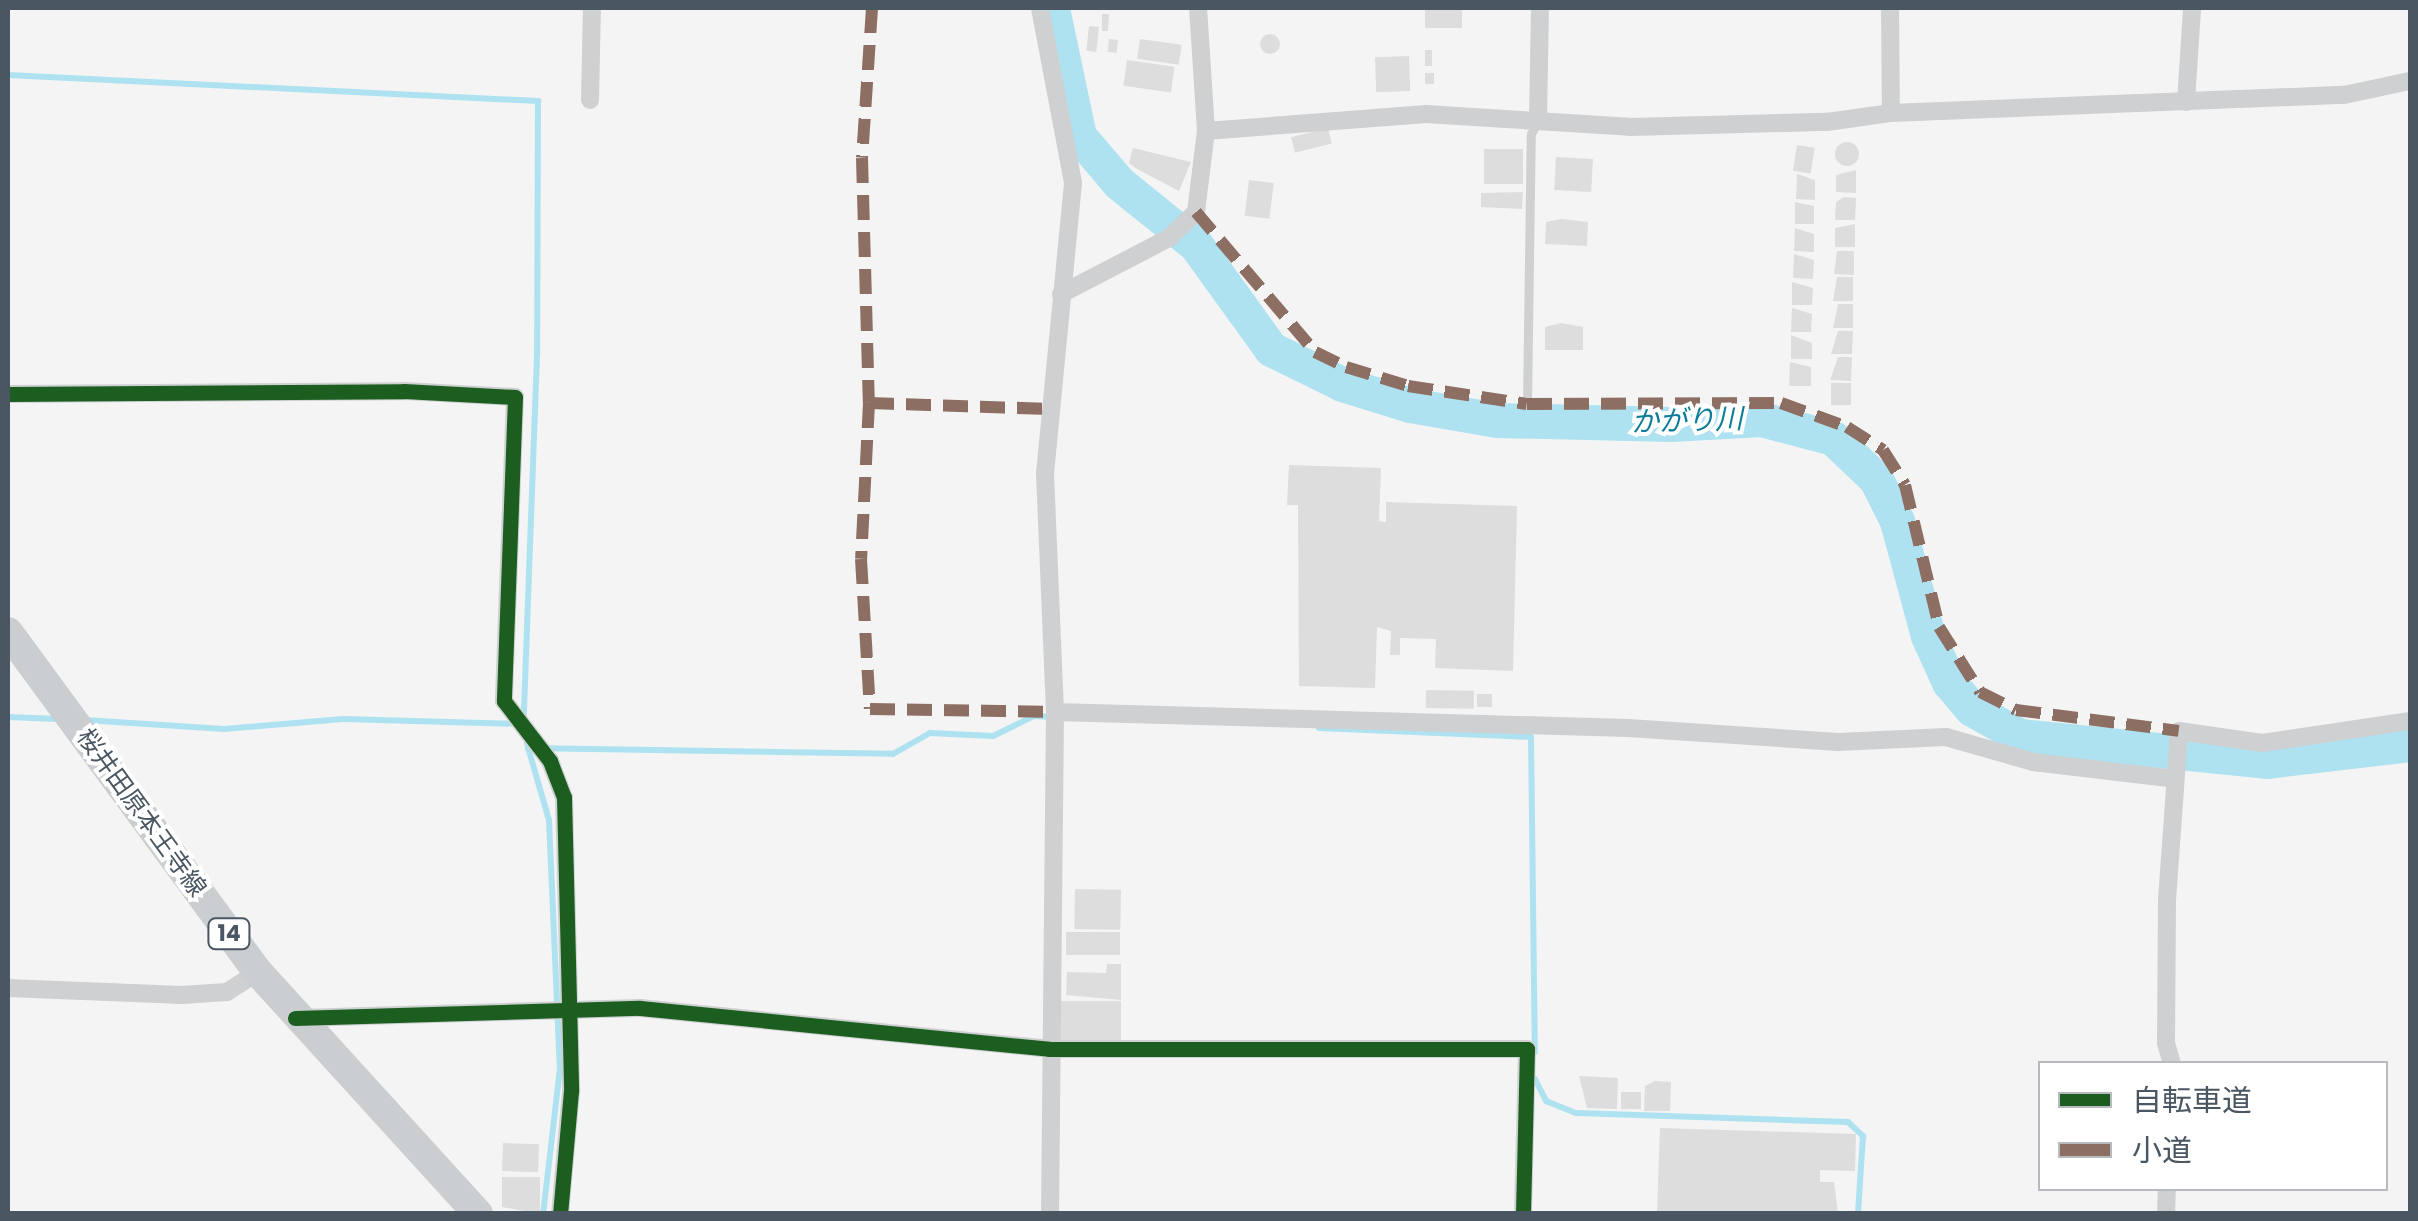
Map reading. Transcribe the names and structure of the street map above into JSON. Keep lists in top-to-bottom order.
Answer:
{
  "streets": {
    "main road": ["桜井田原本王寺線", "14"]
  },
  "water": ["かがり川"],
  "legend": ["自転車道", "小道"]
}
